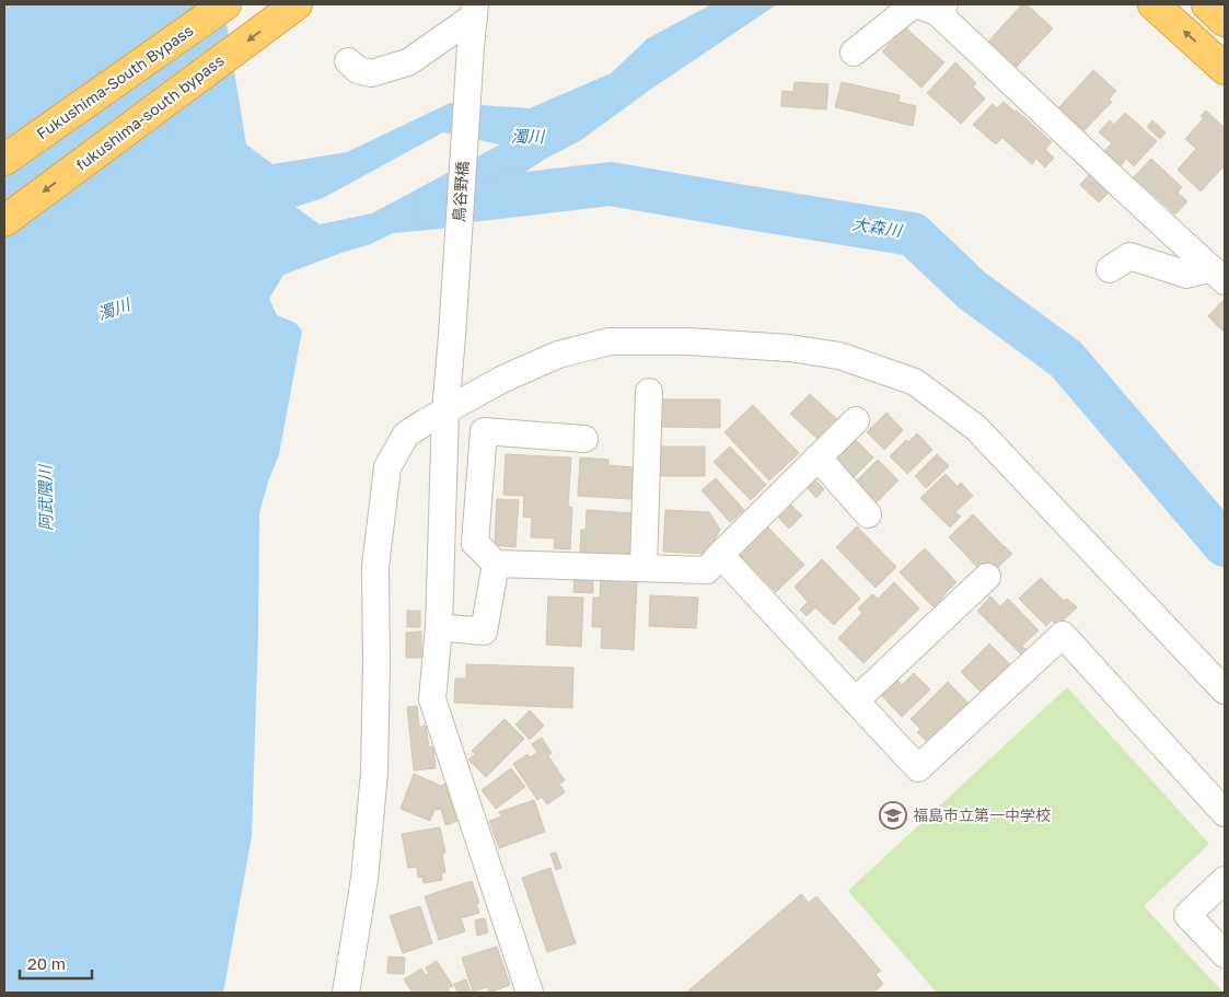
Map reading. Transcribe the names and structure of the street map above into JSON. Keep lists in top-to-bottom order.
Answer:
{
  "streets": {
    "highway": ["Fukushima-South Bypass", "fukushima-south bypass"],
    "street": ["鳥谷野橋"]
  },
  "one_way": ["fukushima-south bypass"],
  "water": ["濁川", "大森川", "阿武隈川"],
  "places": {
    "school or university": ["福島市立第一中学校"]
  },
  "scale_bar": "20 m"
}
